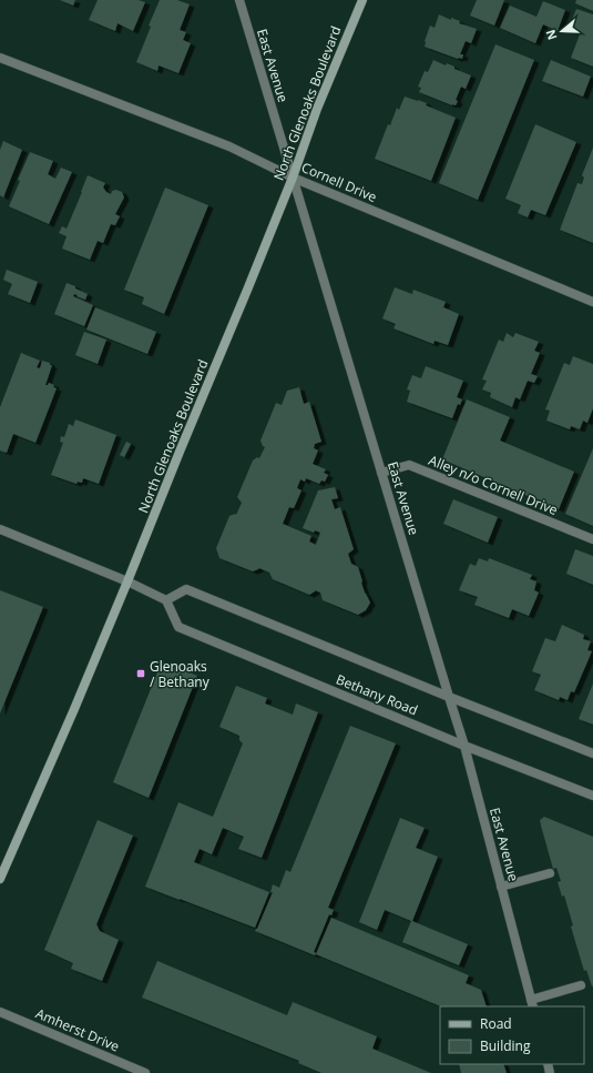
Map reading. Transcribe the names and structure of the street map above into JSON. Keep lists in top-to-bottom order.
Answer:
{
  "streets": {
    "main road": ["North Glenoaks Boulevard"],
    "street": [
      "East Avenue",
      "Cornell Drive",
      "Alley n/o Cornell Drive",
      "Bethany Road",
      "Amherst Drive"
    ]
  },
  "crossings": [
    ["East Avenue", "North Glenoaks Boulevard"],
    ["East Avenue", "Cornell Drive"],
    ["East Avenue", "Alley n/o Cornell Drive"],
    ["East Avenue", "Bethany Road"],
    ["North Glenoaks Boulevard", "Cornell Drive"]
  ],
  "places": {
    "transit": ["Glenoaks / Bethany"]
  },
  "legend": ["Road", "Building"],
  "north": "left"
}
